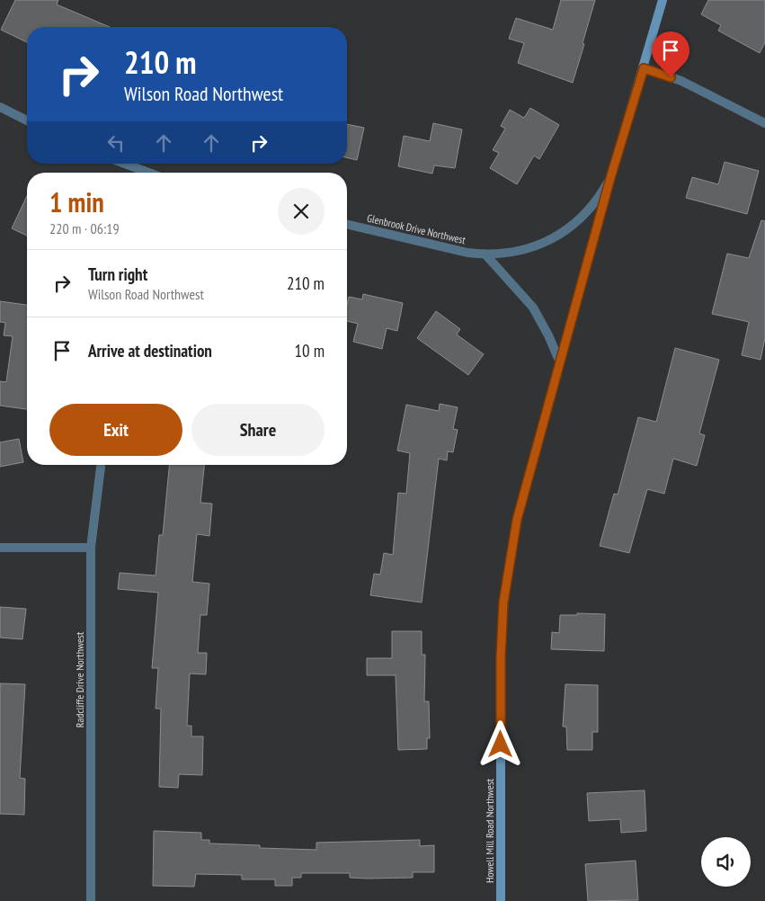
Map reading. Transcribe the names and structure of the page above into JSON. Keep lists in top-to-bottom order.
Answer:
{
  "streets": {
    "main road": ["Howell Mill Road Northwest"],
    "street": ["Glenbrook Drive Northwest", "Radcliffe Drive Northwest"]
  },
  "crossings": [
    ["Glenbrook Drive Northwest", "Howell Mill Road Northwest"]
  ],
  "page": {
    "turn": ["210 m", "Wilson Road Northwest"],
    "heading": ["1 min", "220 m · 06:19"],
    "list": [
      {
        "name": "Turn right",
        "note": "Wilson Road Northwest",
        "value": "210 m"
      },
      {
        "name": "Arrive at destination",
        "value": "10 m"
      }
    ],
    "buttons": ["Exit", "Share"]
  }
}
